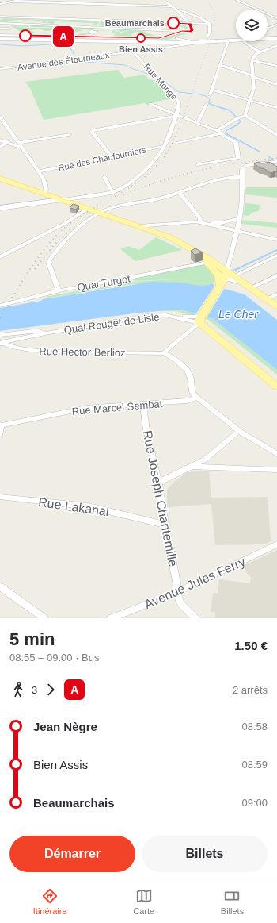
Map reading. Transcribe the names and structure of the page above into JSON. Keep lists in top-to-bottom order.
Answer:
{
  "streets": {
    "main road": ["Quai Rouget de Lisle"],
    "street": [
      "Avenue des Étourneaux",
      "Rue Monge",
      "Rue des Chaufourniers",
      "Quai Turgot",
      "Rue Hector Berlioz",
      "Rue Marcel Sembat",
      "Rue Joseph Chantemille",
      "Rue Lakanal",
      "Avenue Jules Ferry"
    ]
  },
  "crossings": [
    ["Avenue des Étourneaux", "Rue Monge"],
    ["Rue Monge", "Rue des Chaufourniers"],
    ["Quai Rouget de Lisle", "Rue Hector Berlioz"],
    ["Rue Marcel Sembat", "Rue Joseph Chantemille"],
    ["Rue Joseph Chantemille", "Rue Lakanal"],
    ["Rue Joseph Chantemille", "Avenue Jules Ferry"]
  ],
  "water": ["Le Cher"],
  "places": ["Beaumarchais", "Bien Assis"],
  "lines": ["bus line A"],
  "page": {
    "on_map": "A",
    "heading": ["5 min", "08:55 – 09:00 · Bus", "1.50 €"],
    "legs": ["3", "A", "2 arrêts"],
    "list": [
      {
        "name": "Jean Nègre",
        "value": "08:58"
      },
      {
        "name": "Bien Assis",
        "value": "08:59"
      },
      {
        "name": "Beaumarchais",
        "value": "09:00"
      }
    ],
    "buttons": ["Démarrer", "Billets"],
    "tabs": ["Itinéraire", "Carte", "Billets"]
  }
}
